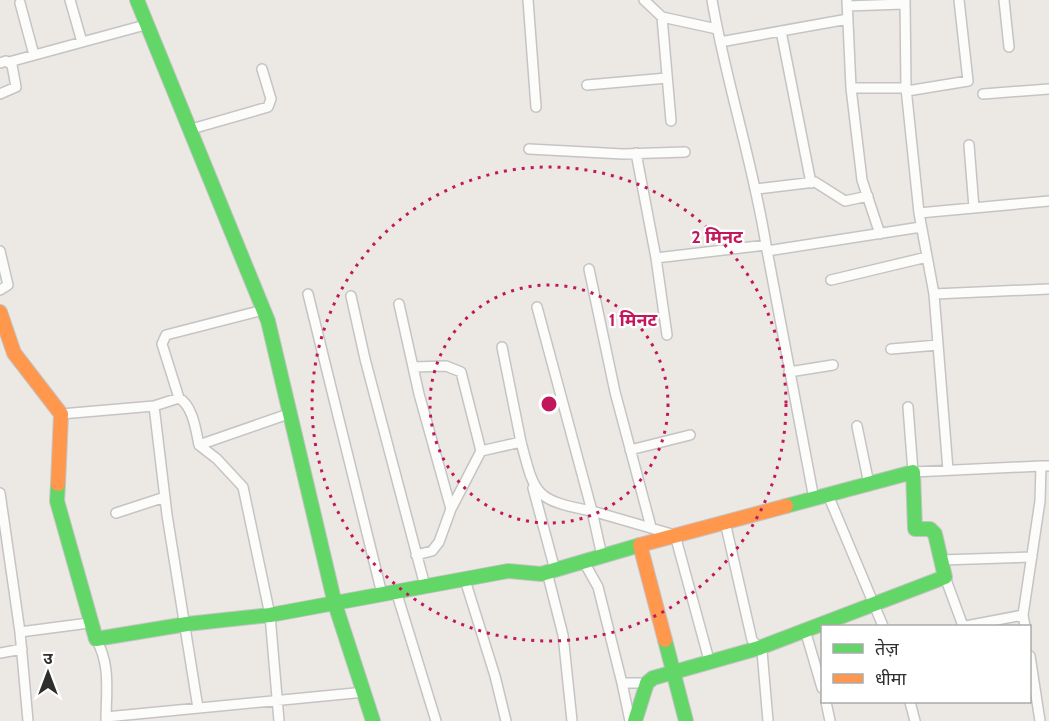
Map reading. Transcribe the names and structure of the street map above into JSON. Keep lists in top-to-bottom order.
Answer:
{
  "legend": ["तेज़", "धीमा"],
  "north": "top",
  "rings": ["2 मिनट", "1 मिनट"]
}
